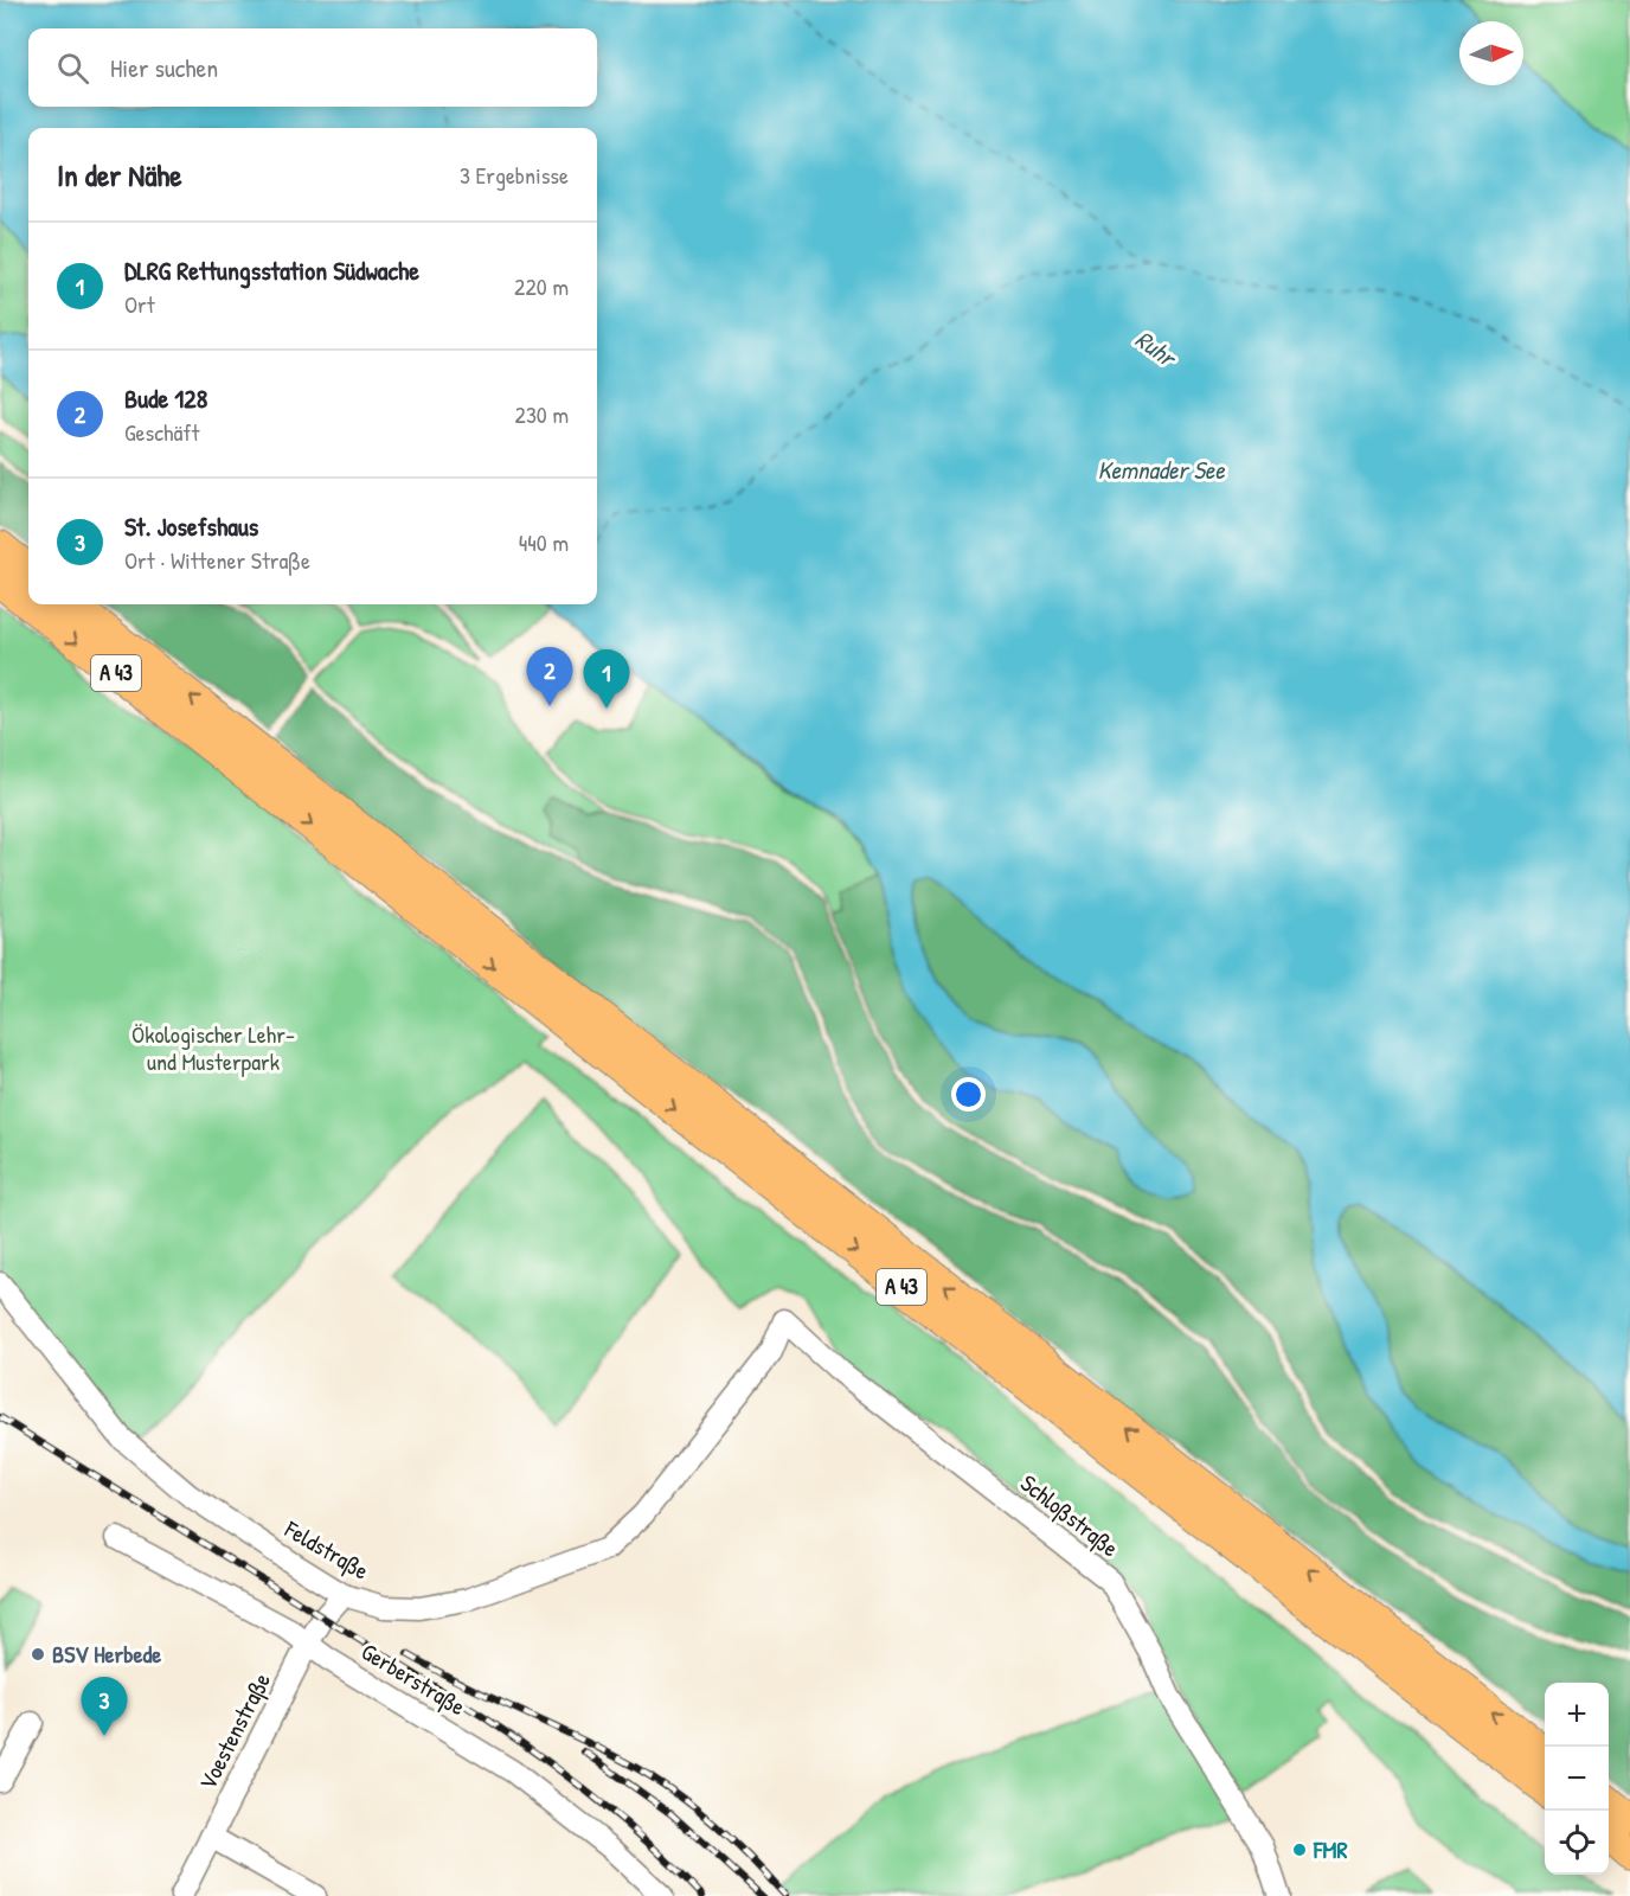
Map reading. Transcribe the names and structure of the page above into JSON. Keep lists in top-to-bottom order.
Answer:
{
  "streets": {
    "highway": ["A 43"],
    "street": [
      "Schloßstraße",
      "Feldstraße",
      "Gerberstraße",
      "Voestenstraße"
    ]
  },
  "crossings": [
    ["Schloßstraße", "Feldstraße"],
    ["Feldstraße", "Voestenstraße"],
    ["Gerberstraße", "Voestenstraße"]
  ],
  "water": ["Ruhr", "Kemnader See"],
  "parks": ["Ökologischer Lehr- und Musterpark"],
  "places": ["BSV Herbede", "FMR"],
  "north": "right",
  "page": {
    "search": "Hier suchen",
    "heading": ["In der Nähe", "3 Ergebnisse"],
    "list": [
      {
        "mark": "1",
        "name": "DLRG Rettungsstation Südwache",
        "note": "Ort",
        "value": "220 m"
      },
      {
        "mark": "2",
        "name": "Bude 128",
        "note": "Geschäft",
        "value": "230 m"
      },
      {
        "mark": "3",
        "name": "St. Josefshaus",
        "note": "Ort · Wittener Straße",
        "value": "440 m"
      }
    ],
    "pins": ["2", "1", "3"],
    "map_buttons": ["+", "−"]
  }
}
